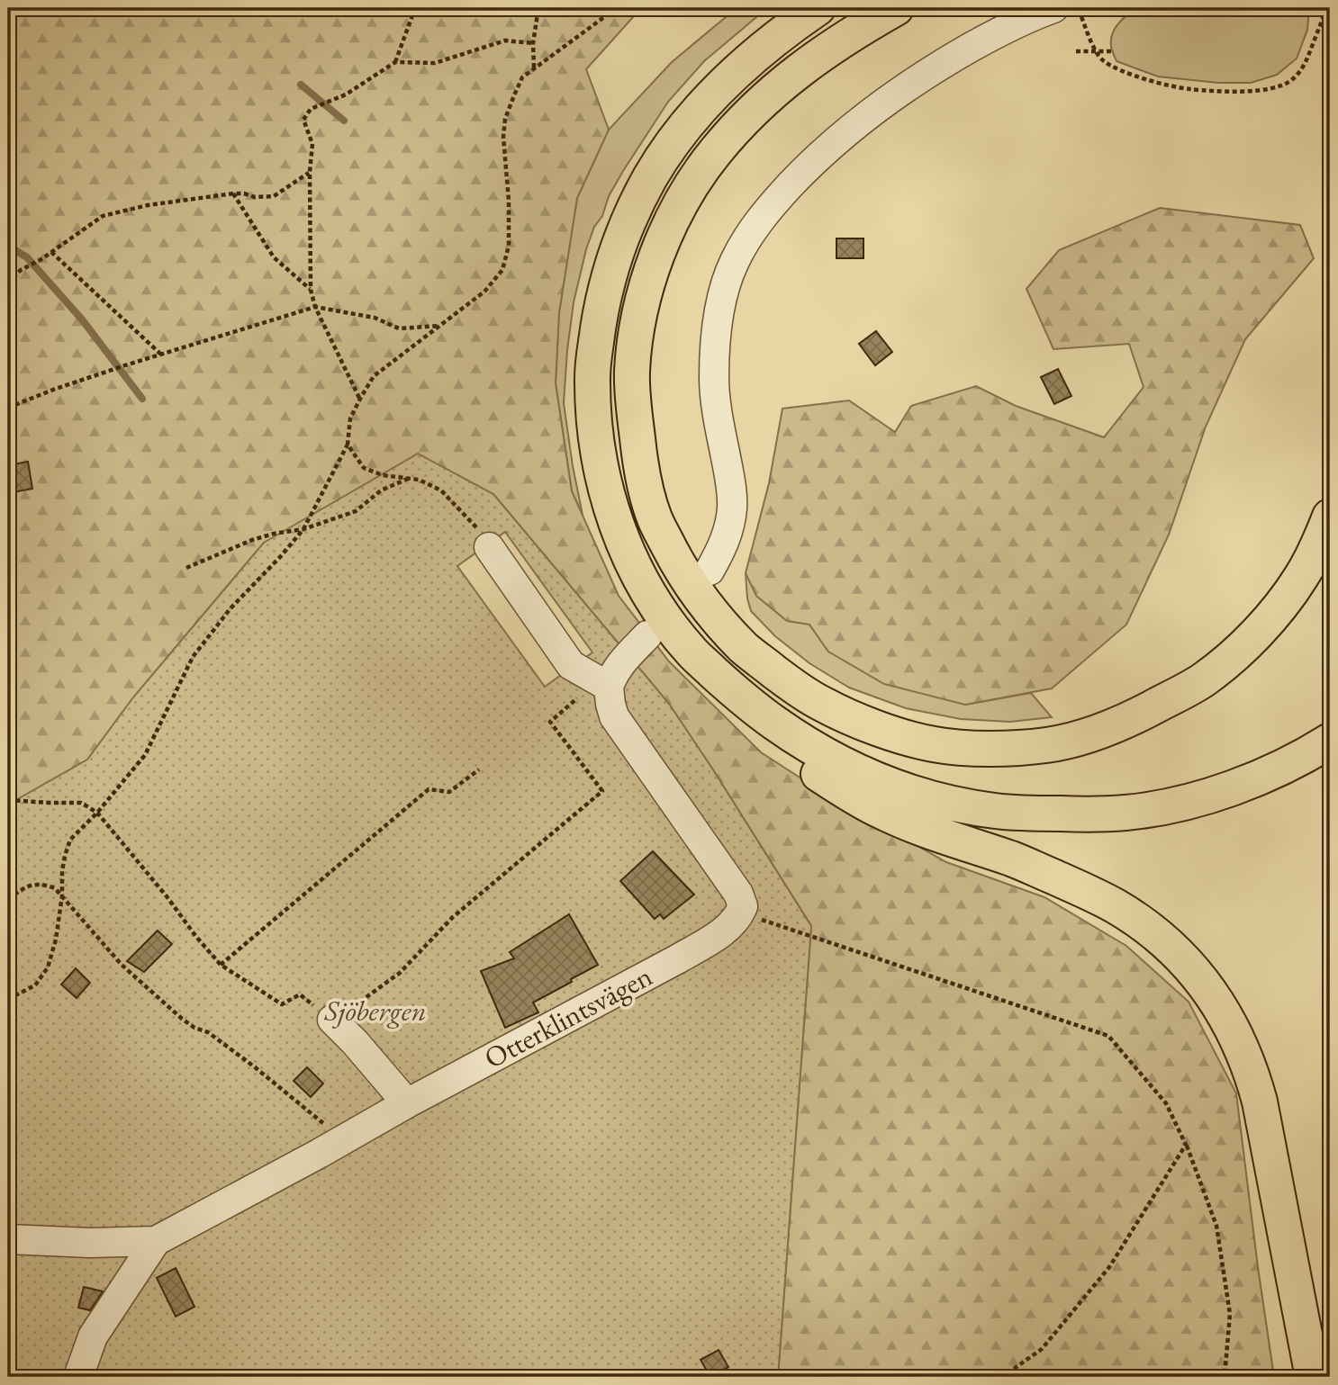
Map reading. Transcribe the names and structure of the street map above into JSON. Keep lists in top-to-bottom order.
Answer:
{
  "streets": {
    "street": ["Otterklintsvägen"]
  },
  "parks": ["Sjöbergen"]
}
